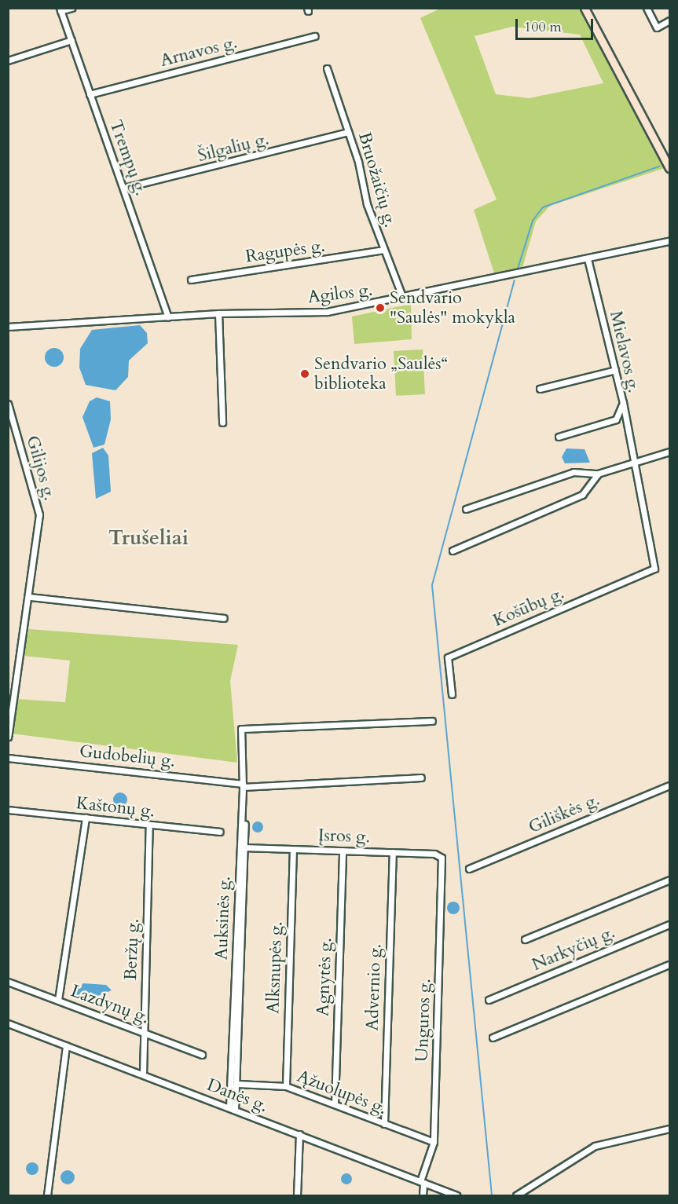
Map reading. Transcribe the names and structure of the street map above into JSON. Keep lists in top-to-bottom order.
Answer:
{
  "streets": {
    "street": [
      "Arnavos g.",
      "Šilgalių g.",
      "Trempų g.",
      "Bruožaičių g.",
      "Ragupės g.",
      "Agilos g.",
      "Mielavos g.",
      "Gilijos g.",
      "Košūbų g.",
      "Gudobelių g.",
      "Kaštonų g.",
      "Giliškės g.",
      "Įsros g.",
      "Auksinės g.",
      "Narkyčių g.",
      "Beržų g.",
      "Alksnupės g.",
      "Agnytės g.",
      "Advernio g.",
      "Lazdynų g.",
      "Unguros g.",
      "Ąžuolupės g.",
      "Danės g."
    ]
  },
  "crossings": [
    ["Arnavos g.", "Trempų g."],
    ["Šilgalių g.", "Trempų g."],
    ["Šilgalių g.", "Bruožaičių g."],
    ["Trempų g.", "Agilos g."],
    ["Bruožaičių g.", "Ragupės g."],
    ["Bruožaičių g.", "Agilos g."],
    ["Agilos g.", "Mielavos g."],
    ["Gudobelių g.", "Auksinės g."],
    ["Kaštonų g.", "Beržų g."],
    ["Įsros g.", "Alksnupės g."],
    ["Įsros g.", "Agnytės g."],
    ["Įsros g.", "Advernio g."],
    ["Įsros g.", "Unguros g."],
    ["Auksinės g.", "Danės g."],
    ["Beržų g.", "Lazdynų g."],
    ["Beržų g.", "Danės g."],
    ["Alksnupės g.", "Ąžuolupės g."],
    ["Agnytės g.", "Ąžuolupės g."],
    ["Advernio g.", "Ąžuolupės g."],
    ["Unguros g.", "Ąžuolupės g."],
    ["Unguros g.", "Danės g."]
  ],
  "districts": ["Trušeliai"],
  "places": ["Sendvario \"Saulės\" mokykla", "Sendvario „Saulės“ biblioteka"],
  "scale_bar": "100 m"
}
